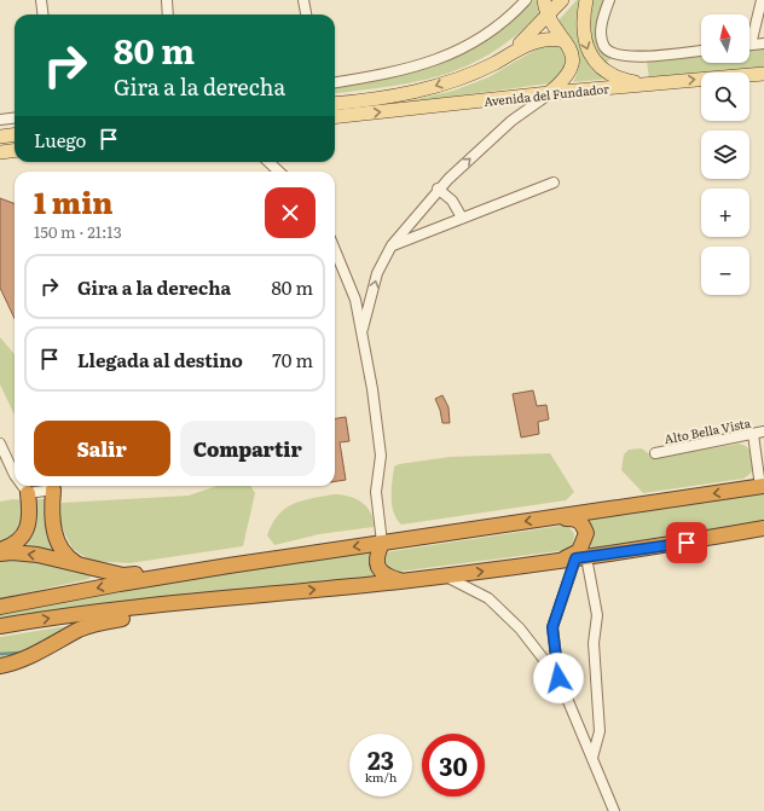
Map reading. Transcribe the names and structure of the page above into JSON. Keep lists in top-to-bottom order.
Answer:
{
  "streets": {
    "main road": ["Avenida del Fundador"],
    "street": ["Alto Bella Vista"]
  },
  "north": "top",
  "page": {
    "map_buttons": ["+", "−"],
    "turn": ["80 m", "Gira a la derecha"],
    "then": "Luego",
    "heading": ["1 min", "150 m · 21:13"],
    "list": [
      {
        "name": "Gira a la derecha",
        "value": "80 m"
      },
      {
        "name": "Llegada al destino",
        "value": "70 m"
      }
    ],
    "buttons": ["Salir", "Compartir"],
    "speed": "23 km/h",
    "limit": "30"
  }
}
